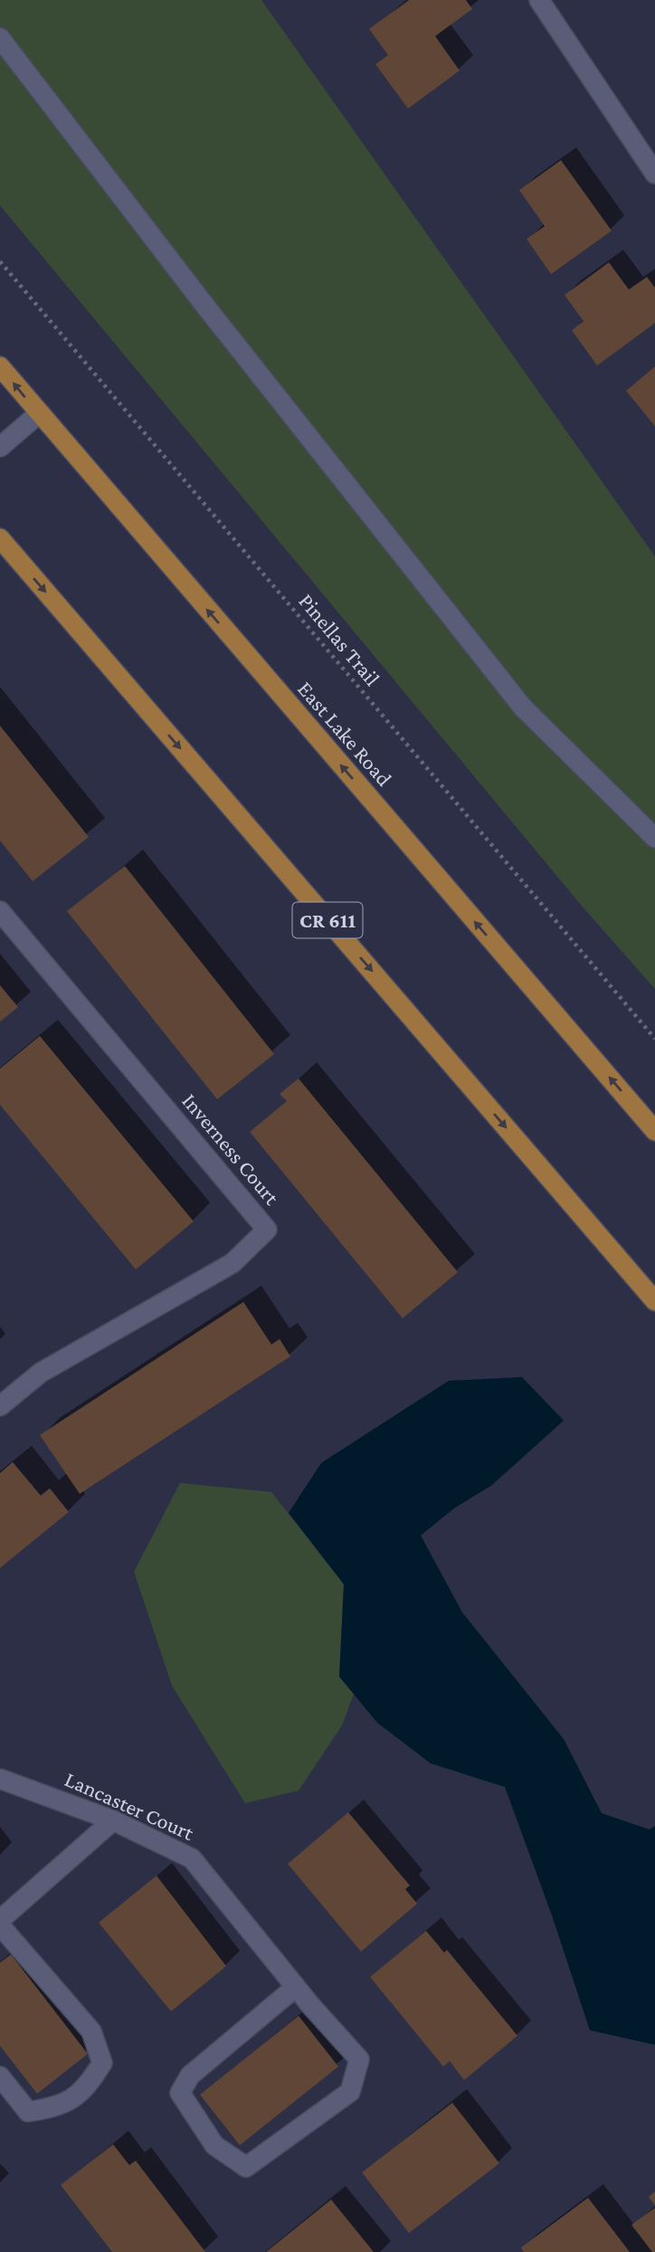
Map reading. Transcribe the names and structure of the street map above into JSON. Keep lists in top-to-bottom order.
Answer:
{
  "streets": {
    "main road": ["East Lake Road", "CR 611"],
    "street": ["Inverness Court", "Lancaster Court"],
    "path": ["Pinellas Trail"]
  }
}
